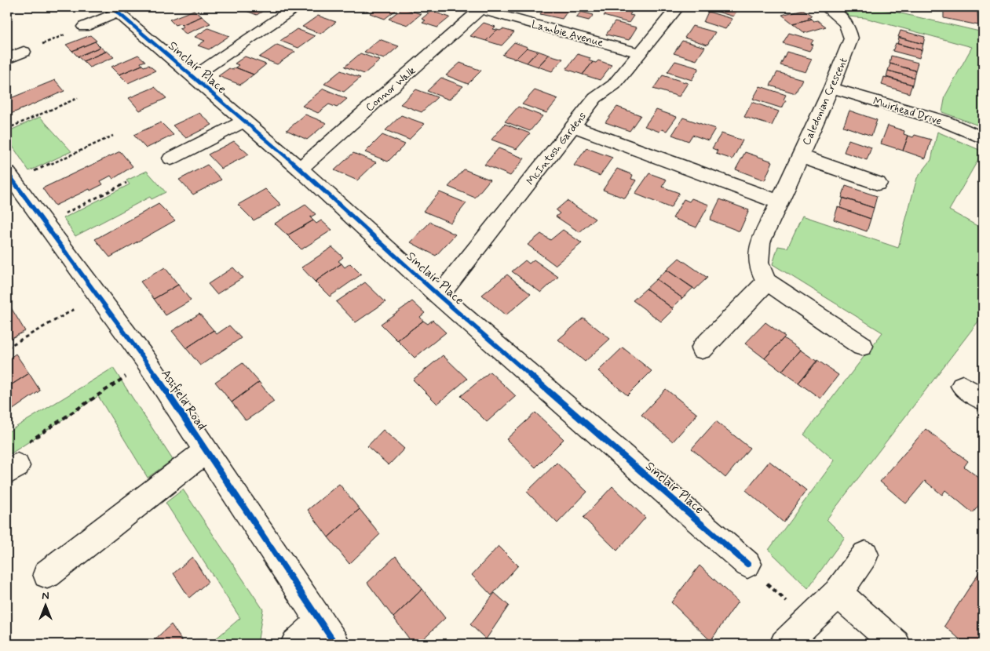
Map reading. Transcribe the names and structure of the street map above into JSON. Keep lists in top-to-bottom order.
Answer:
{
  "streets": {
    "street": [
      "Lambie Avenue",
      "Sinclair Place",
      "Connor Walk",
      "Caledonian Crescent",
      "Muirhead Drive",
      "McIntosh Gardens",
      "Ashfield Road"
    ]
  },
  "crossings": [
    ["Lambie Avenue", "Connor Walk"],
    ["Lambie Avenue", "McIntosh Gardens"],
    ["Sinclair Place", "Connor Walk"],
    ["Sinclair Place", "McIntosh Gardens"],
    ["Caledonian Crescent", "Muirhead Drive"]
  ],
  "north": "top"
}
